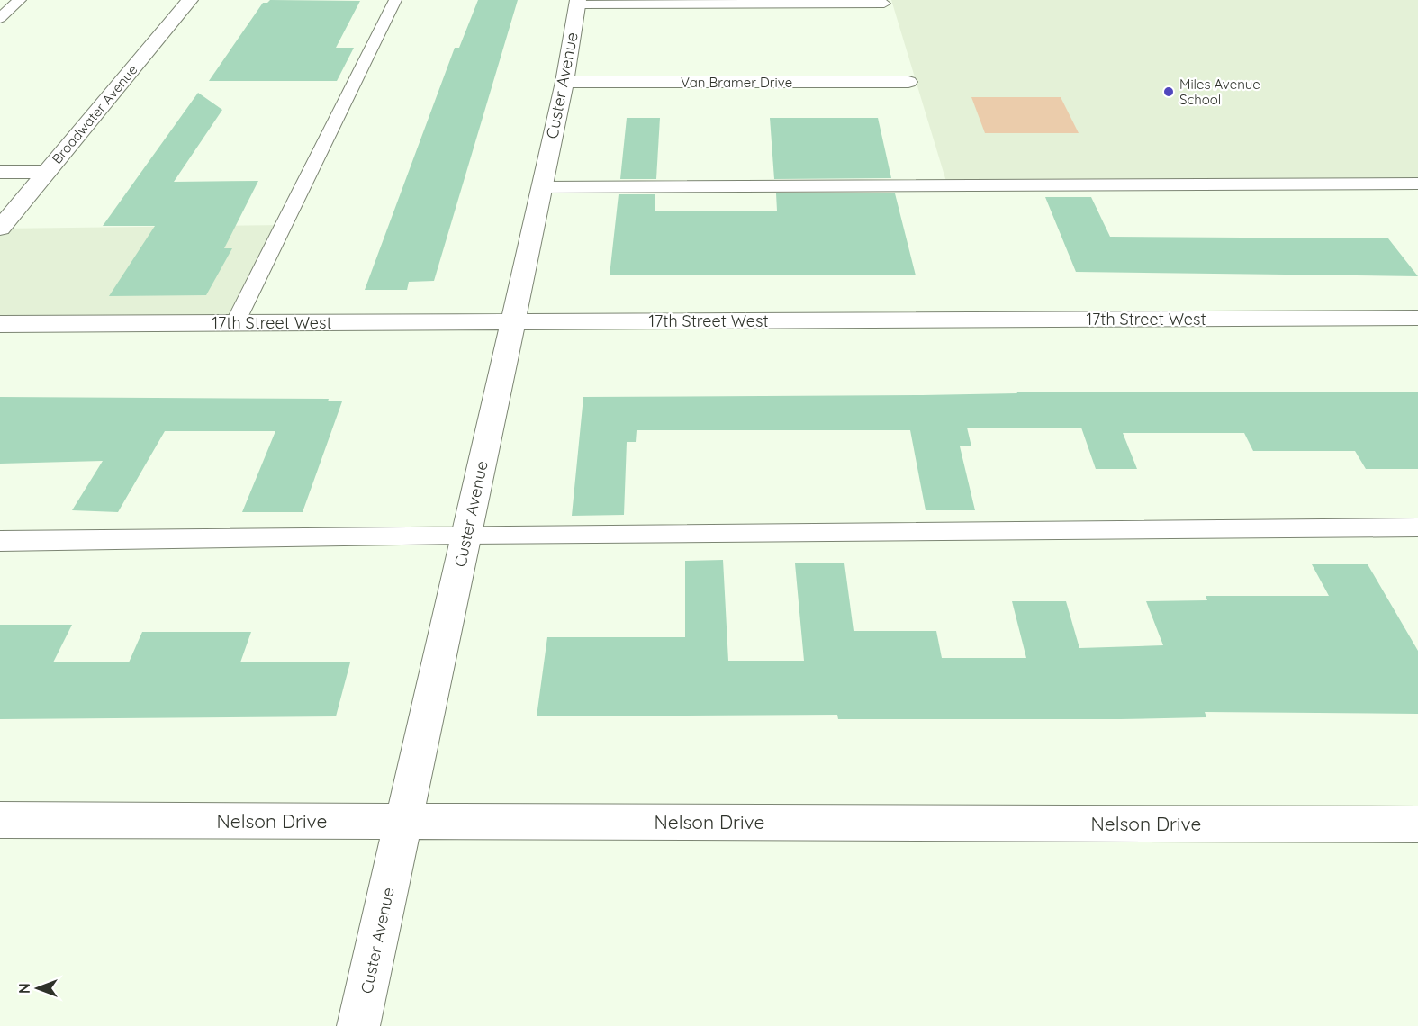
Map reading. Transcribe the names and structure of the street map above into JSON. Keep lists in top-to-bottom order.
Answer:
{
  "streets": {
    "street": [
      "Van Bramer Drive",
      "Custer Avenue",
      "Broadwater Avenue",
      "17th Street West",
      "Nelson Drive"
    ]
  },
  "crossings": [
    ["Van Bramer Drive", "Custer Avenue"],
    ["Custer Avenue", "17th Street West"],
    ["Custer Avenue", "Nelson Drive"]
  ],
  "places": ["Miles Avenue School"],
  "north": "left"
}
